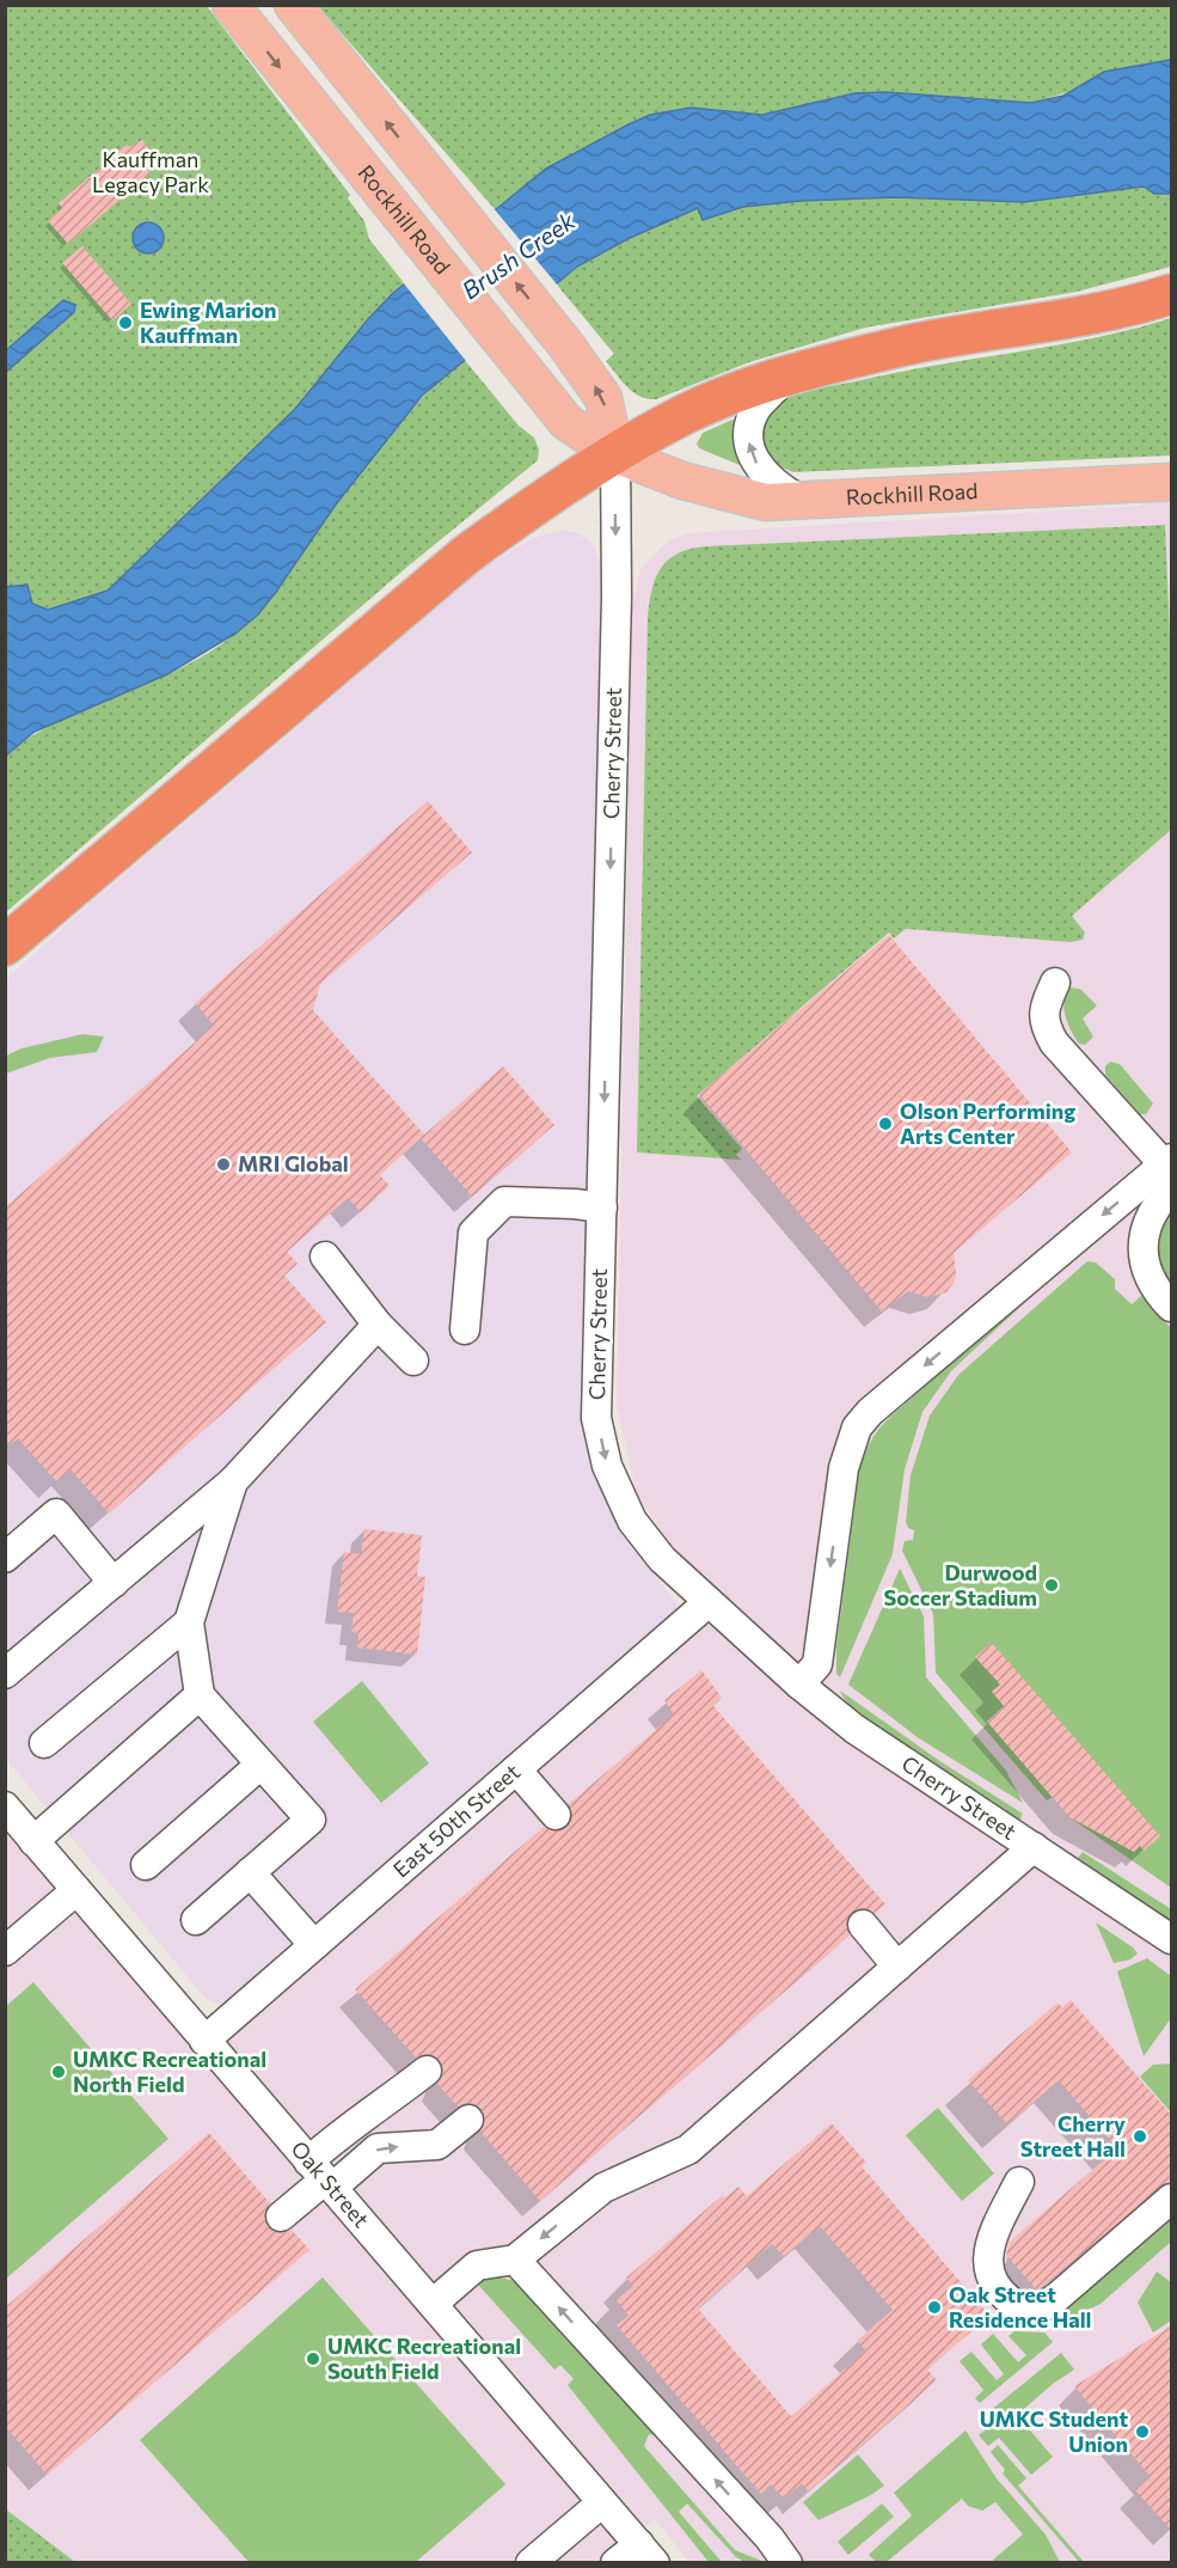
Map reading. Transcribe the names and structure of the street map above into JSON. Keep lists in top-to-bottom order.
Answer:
{
  "streets": {
    "main road": ["Rockhill Road"],
    "street": ["Cherry Street", "East 50th Street", "Oak Street"]
  },
  "crossings": [
    ["Rockhill Road", "Cherry Street"],
    ["Cherry Street", "East 50th Street"],
    ["East 50th Street", "Oak Street"]
  ],
  "one_way": ["Cherry Street"],
  "water": ["Brush Creek"],
  "parks": ["Kauffman Legacy Park"],
  "places": [
    "Ewing Marion Kauffman",
    "Olson Performing Arts Center",
    "MRI Global",
    "Durwood Soccer Stadium",
    "UMKC Recreational North Field",
    "Cherry Street Hall",
    "Oak Street Residence Hall",
    "UMKC Recreational South Field",
    "UMKC Student Union"
  ]
}
